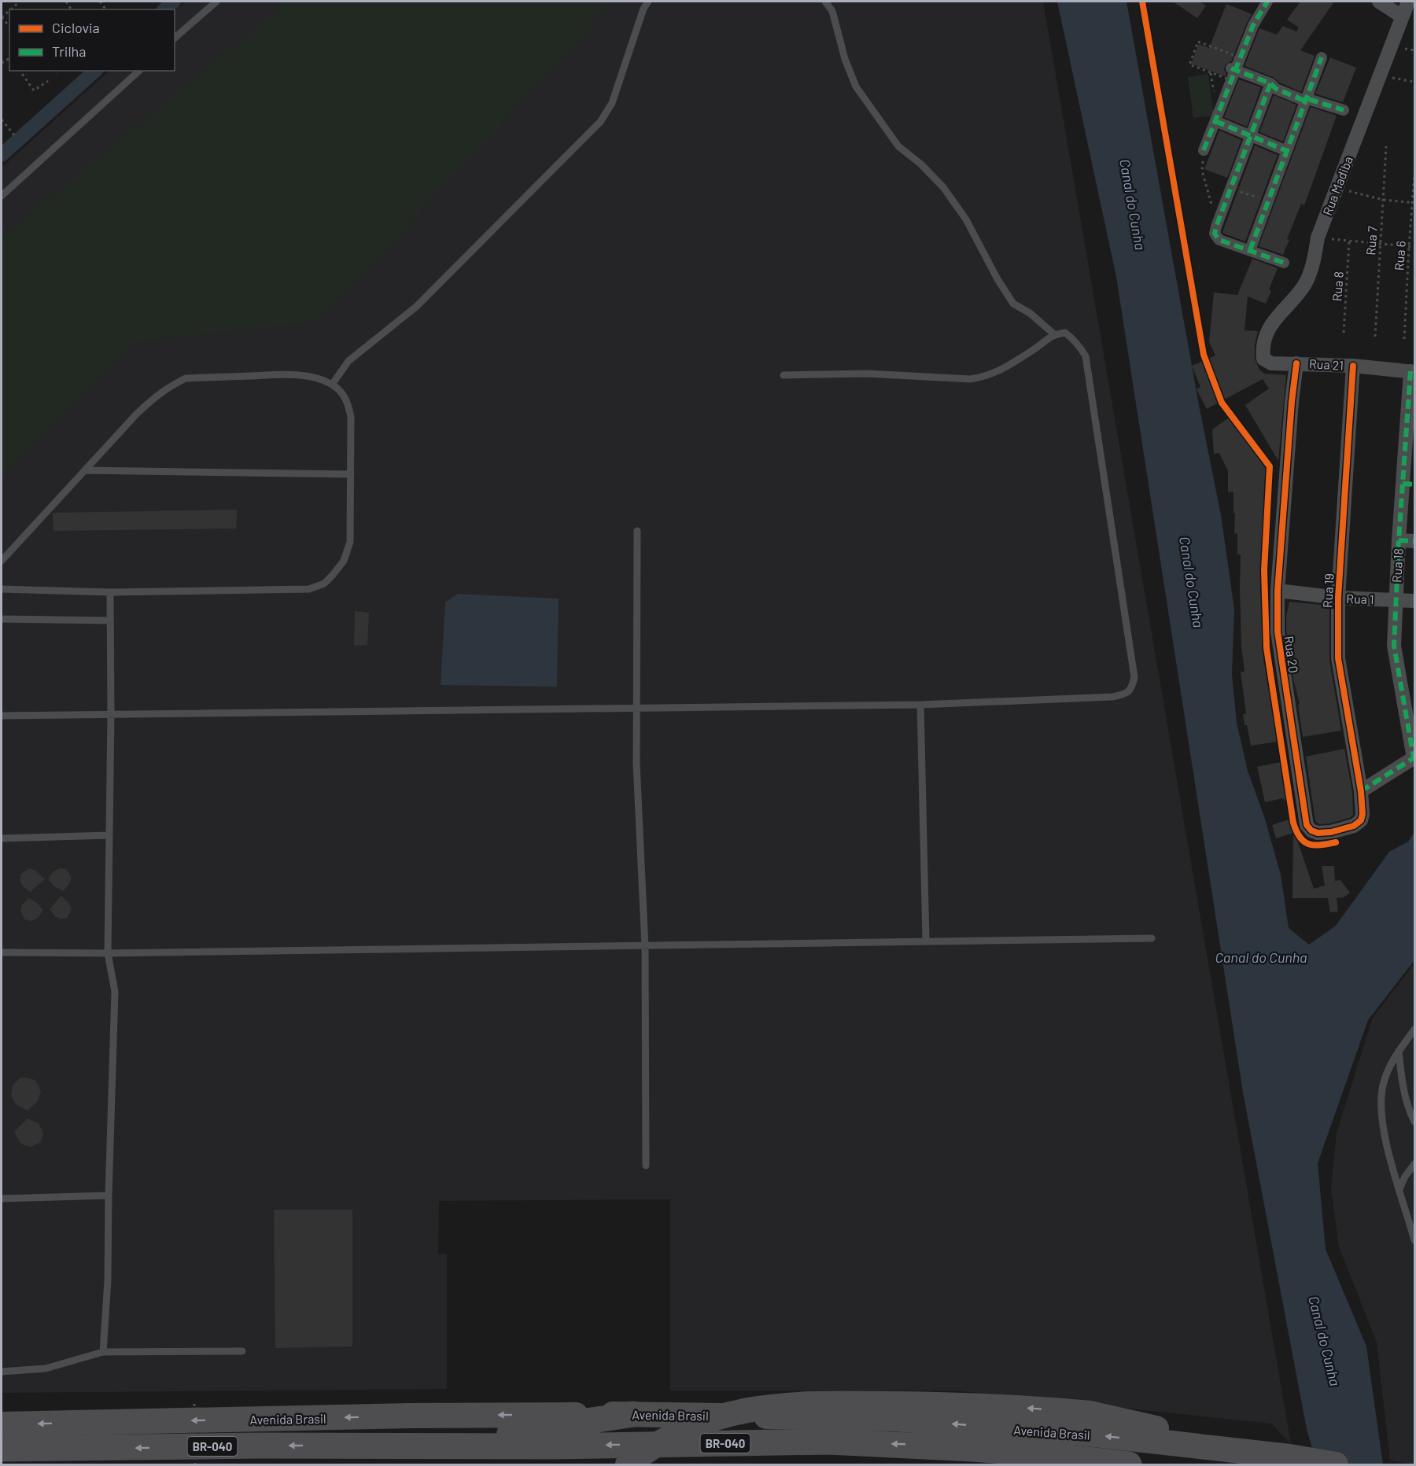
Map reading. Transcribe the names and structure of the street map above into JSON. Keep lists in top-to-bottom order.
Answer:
{
  "streets": {
    "highway": ["Avenida Brasil", "BR-040"],
    "street": [
      "Rua Madiba",
      "Rua 21",
      "Rua 18",
      "Rua 19",
      "Rua 1",
      "Rua 20"
    ],
    "path": ["Rua 7", "Rua 6", "Rua 8"]
  },
  "crossings": [
    ["Rua Madiba", "Rua 21"],
    ["Rua 21", "Rua 18"],
    ["Rua 21", "Rua 19"],
    ["Rua 21", "Rua 20"],
    ["Rua 18", "Rua 1"],
    ["Rua 19", "Rua 1"],
    ["Rua 19", "Rua 20"],
    ["Rua 1", "Rua 20"]
  ],
  "water": ["Canal do Cunha"],
  "legend": ["Ciclovia", "Trilha"]
}
